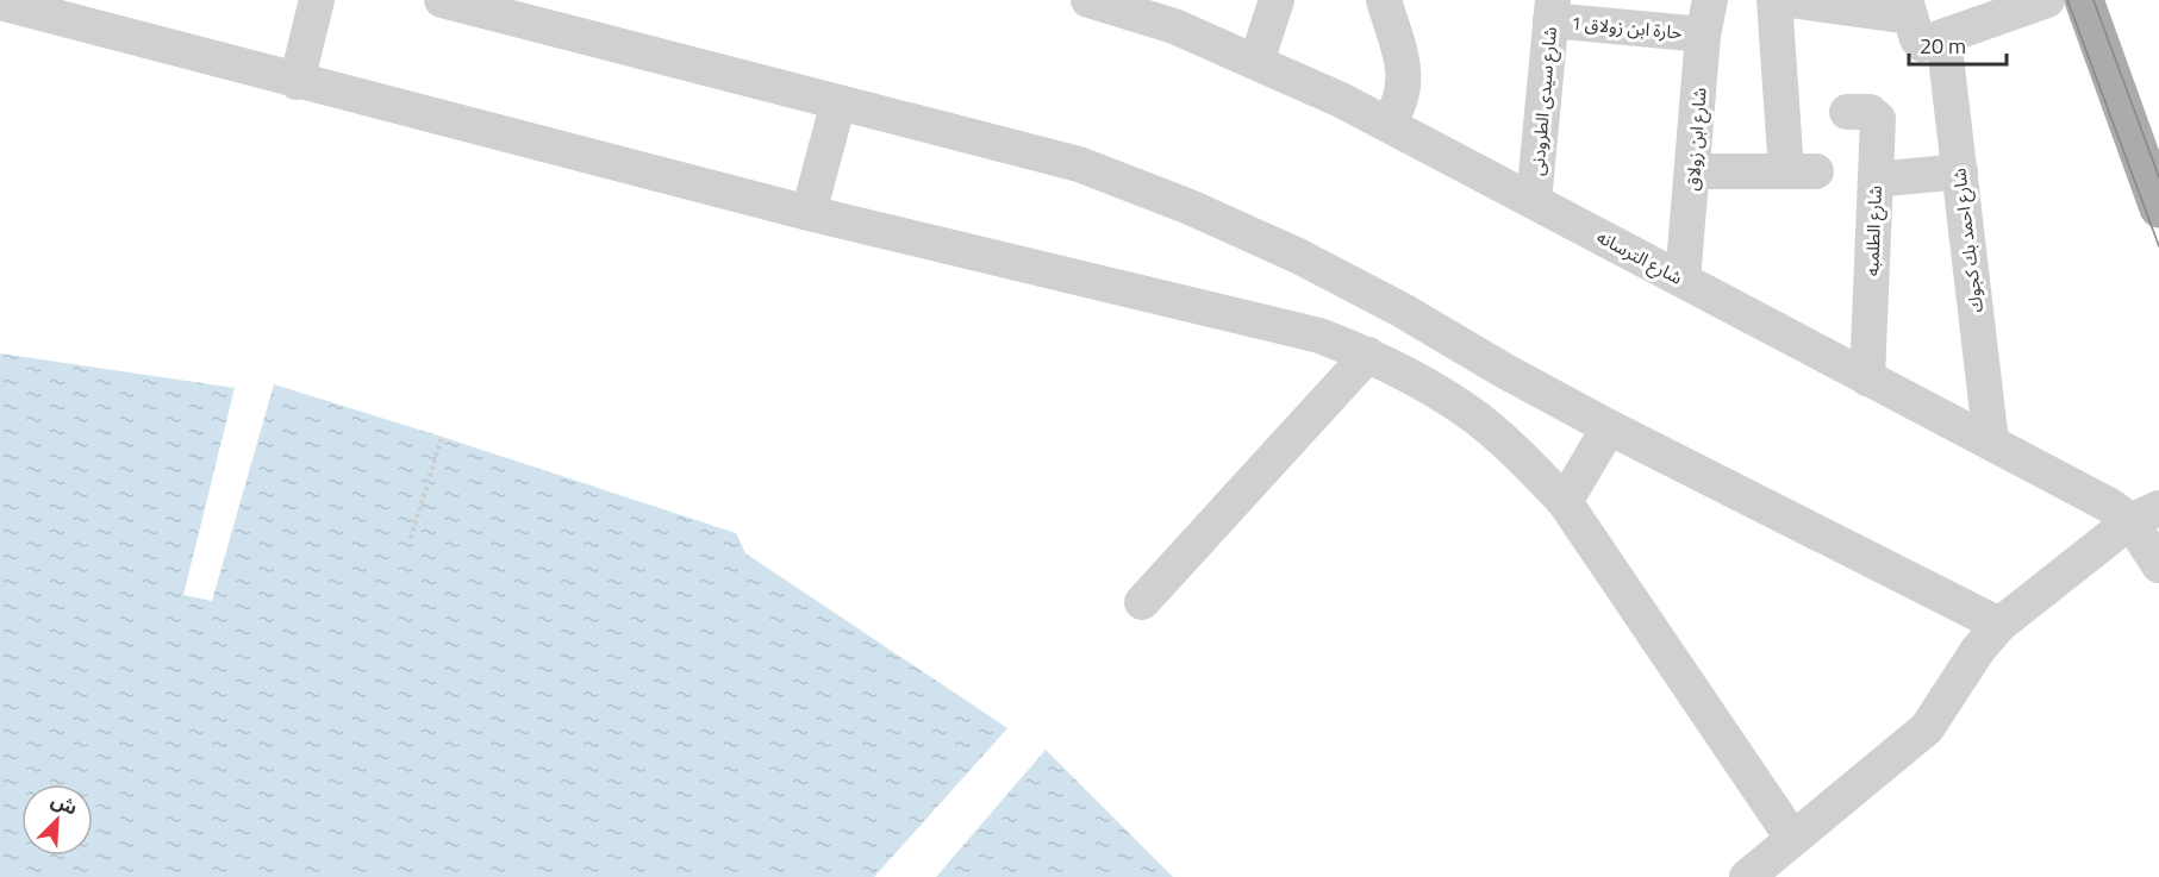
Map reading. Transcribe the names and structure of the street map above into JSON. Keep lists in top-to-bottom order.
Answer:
{
  "streets": {
    "street": [
      "حارة ابن زولاق 1",
      "شارع سيدى الطرودنى",
      "شارع ابن زولاق",
      "شارع الطلمبه",
      "شارع احمد بك كجوك",
      "شارع الترسانه"
    ]
  },
  "crossings": [
    ["حارة ابن زولاق 1", "شارع سيدى الطرودنى"],
    ["حارة ابن زولاق 1", "شارع ابن زولاق"],
    ["شارع سيدى الطرودنى", "شارع الترسانه"],
    ["شارع ابن زولاق", "شارع الترسانه"],
    ["شارع الطلمبه", "شارع الترسانه"],
    ["شارع احمد بك كجوك", "شارع الترسانه"]
  ],
  "scale_bar": "20 m",
  "north": "top right"
}
